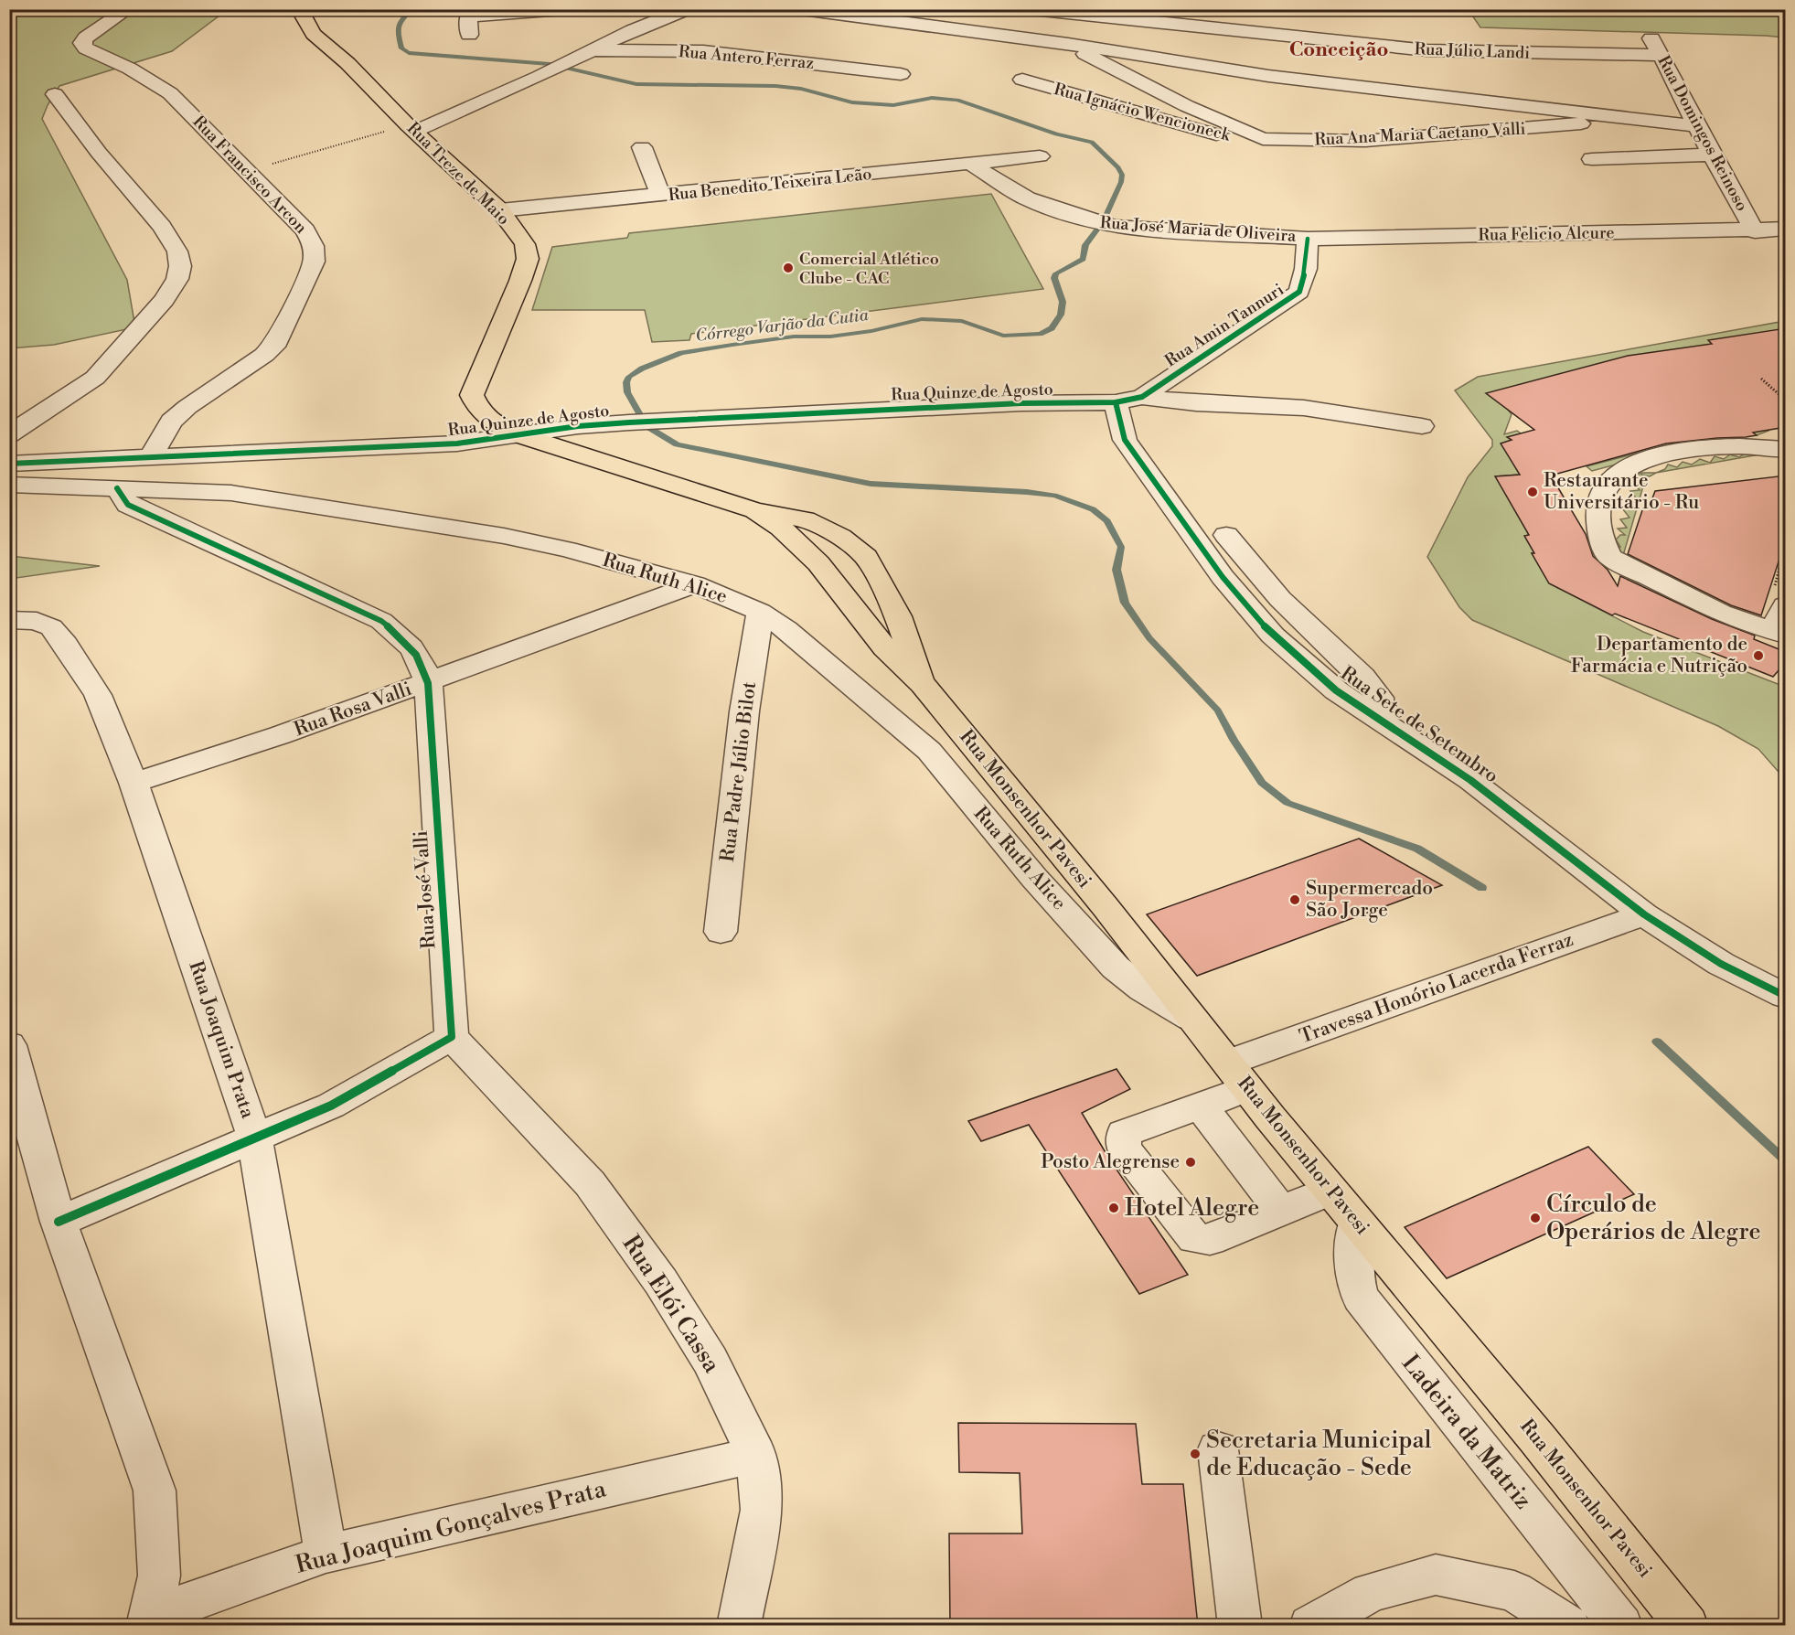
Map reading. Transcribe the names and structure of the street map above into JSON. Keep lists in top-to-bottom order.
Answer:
{
  "streets": {
    "highway": ["Rua Treze de Maio", "Rua Monsenhor Pavesi"],
    "street": [
      "Rua Júlio Landi",
      "Rua Antero Ferraz",
      "Rua Ignácio Wencioneck",
      "Rua Domingos Reinoso",
      "Rua Ana Maria Caetano Valli",
      "Rua Francisco Arcon",
      "Rua Benedito Teixeira Leão",
      "Rua José Maria de Oliveira",
      "Rua Felicio Alcure",
      "Rua Amin Tannuri",
      "Rua Quinze de Agosto",
      "Rua Ruth Alice",
      "Rua Rosa Valli",
      "Rua Sete de Setembro",
      "Rua Padre Júlio Bilot",
      "Rua José Valli",
      "Travessa Honório Lacerda Ferraz",
      "Rua Joaquim Prata",
      "Rua Elói Cassa",
      "Ladeira da Matriz",
      "Rua Joaquim Gonçalves Prata"
    ]
  },
  "crossings": [
    ["Rua Júlio Landi", "Rua Domingos Reinoso"],
    ["Rua Ignácio Wencioneck", "Rua Ana Maria Caetano Valli"],
    ["Rua Domingos Reinoso", "Rua Felicio Alcure"],
    ["Rua Treze de Maio", "Rua Benedito Teixeira Leão"],
    ["Rua Treze de Maio", "Rua Quinze de Agosto"],
    ["Rua Treze de Maio", "Rua Monsenhor Pavesi"],
    ["Rua Francisco Arcon", "Rua Quinze de Agosto"],
    ["Rua Benedito Teixeira Leão", "Rua José Maria de Oliveira"],
    ["Rua José Maria de Oliveira", "Rua Felicio Alcure"],
    ["Rua José Maria de Oliveira", "Rua Amin Tannuri"],
    ["Rua Felicio Alcure", "Rua Amin Tannuri"],
    ["Rua Amin Tannuri", "Rua Quinze de Agosto"],
    ["Rua Amin Tannuri", "Rua Sete de Setembro"],
    ["Rua Quinze de Agosto", "Rua Sete de Setembro"],
    ["Rua Quinze de Agosto", "Rua Monsenhor Pavesi"],
    ["Rua Ruth Alice", "Rua Rosa Valli"],
    ["Rua Ruth Alice", "Rua Padre Júlio Bilot"],
    ["Rua Ruth Alice", "Rua Monsenhor Pavesi"],
    ["Rua Ruth Alice", "Rua José Valli"],
    ["Rua Rosa Valli", "Rua José Valli"],
    ["Rua Rosa Valli", "Rua Joaquim Prata"],
    ["Rua Sete de Setembro", "Travessa Honório Lacerda Ferraz"],
    ["Rua Monsenhor Pavesi", "Travessa Honório Lacerda Ferraz"],
    ["Rua Monsenhor Pavesi", "Ladeira da Matriz"],
    ["Rua José Valli", "Rua Elói Cassa"],
    ["Rua Joaquim Prata", "Rua Joaquim Gonçalves Prata"],
    ["Rua Elói Cassa", "Rua Joaquim Gonçalves Prata"]
  ],
  "districts": ["Conceição"],
  "water": ["Córrego Varjão da Cutia"],
  "places": [
    "Comercial Atlético Clube - CAC",
    "Restaurante Universitário - Ru",
    "Departamento de Farmácia e Nutrição",
    "Supermercado São Jorge",
    "Posto Alegrense",
    "Hotel Alegre",
    "Círculo de Operários de Alegre",
    "Secretaria Municipal de Educação - Sede"
  ]
}
